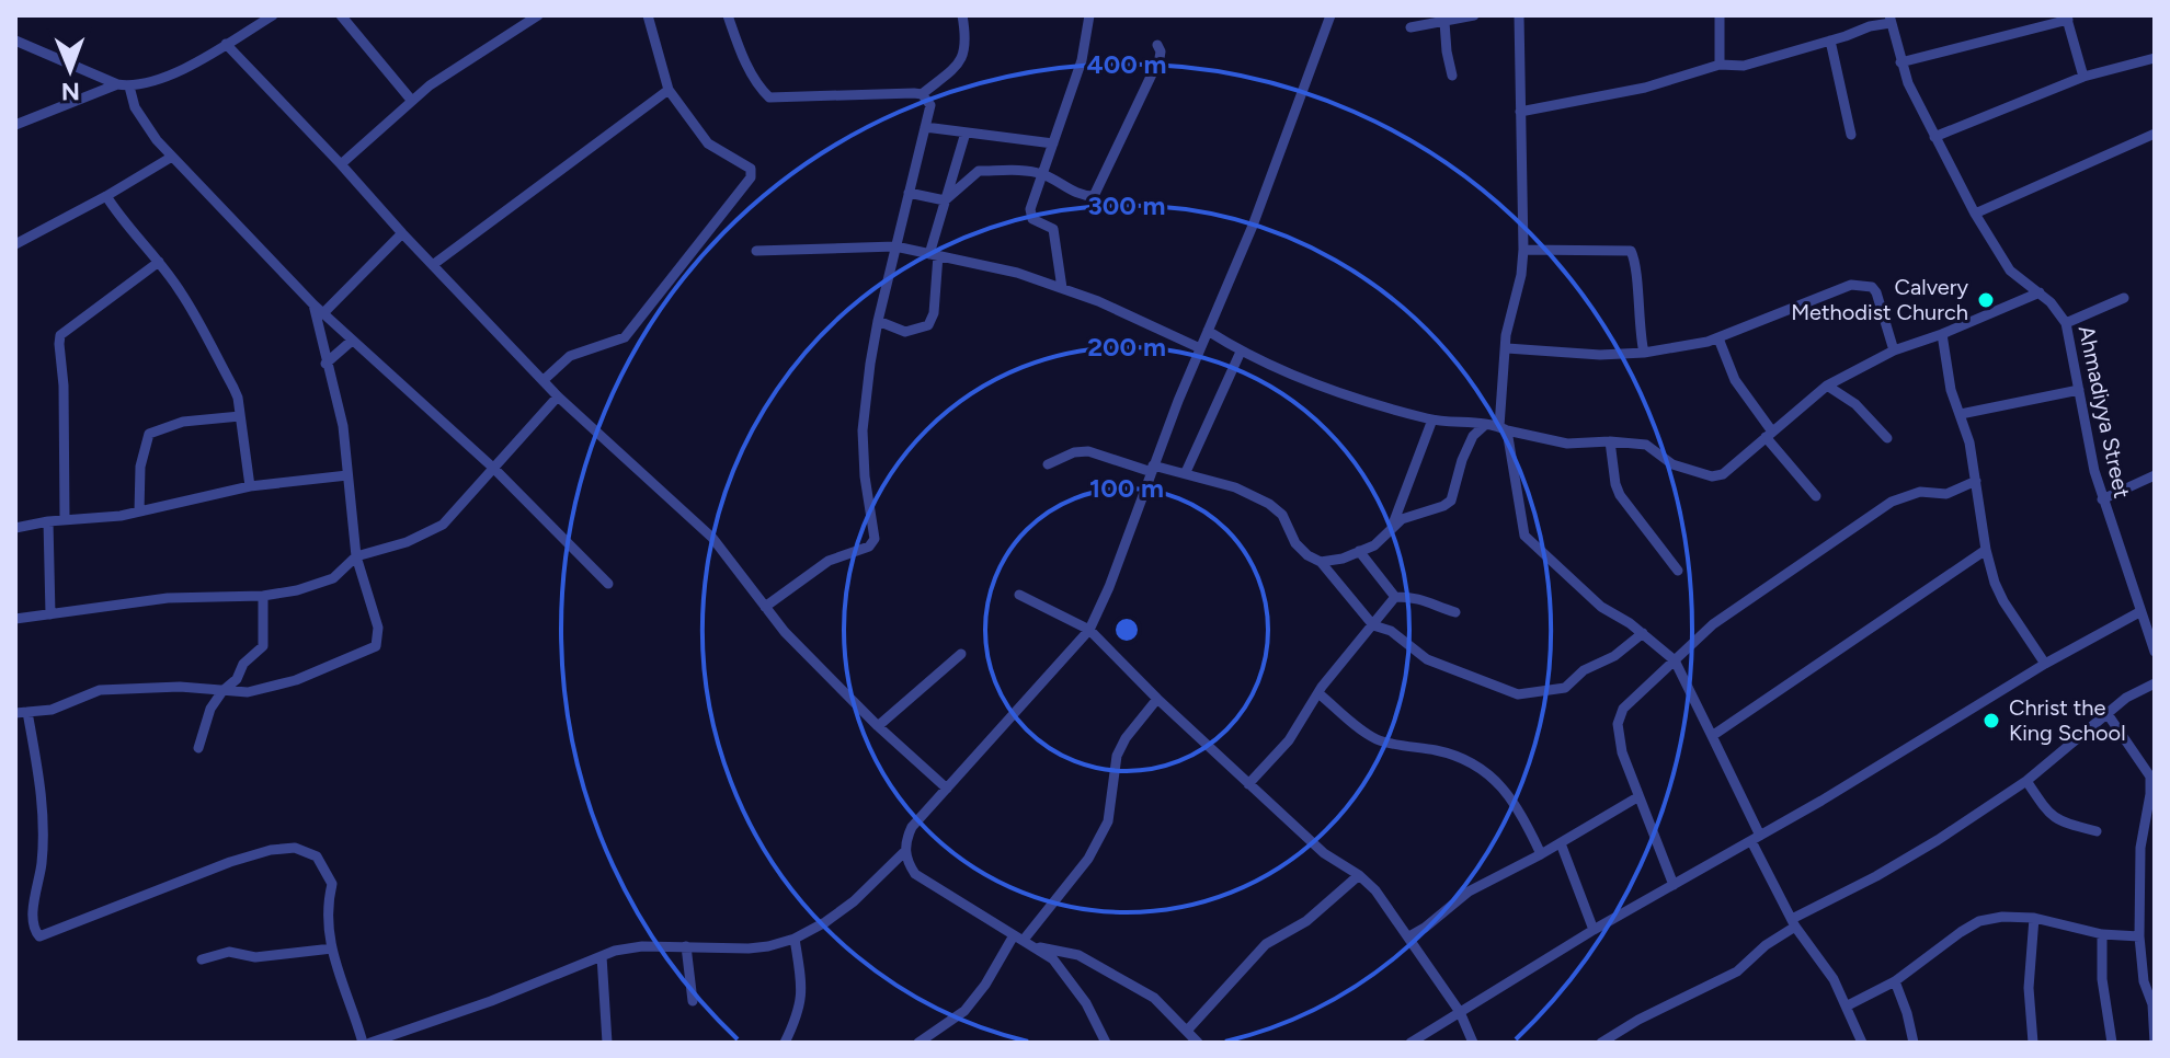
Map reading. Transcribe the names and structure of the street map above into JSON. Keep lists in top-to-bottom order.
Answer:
{
  "streets": {
    "street": ["Ahmadiyya Street"]
  },
  "places": ["Calvery Methodist Church", "Christ the King School"],
  "north": "bottom",
  "rings": [
    "400 m",
    "300 m",
    "200 m",
    "100 m"
  ]
}
